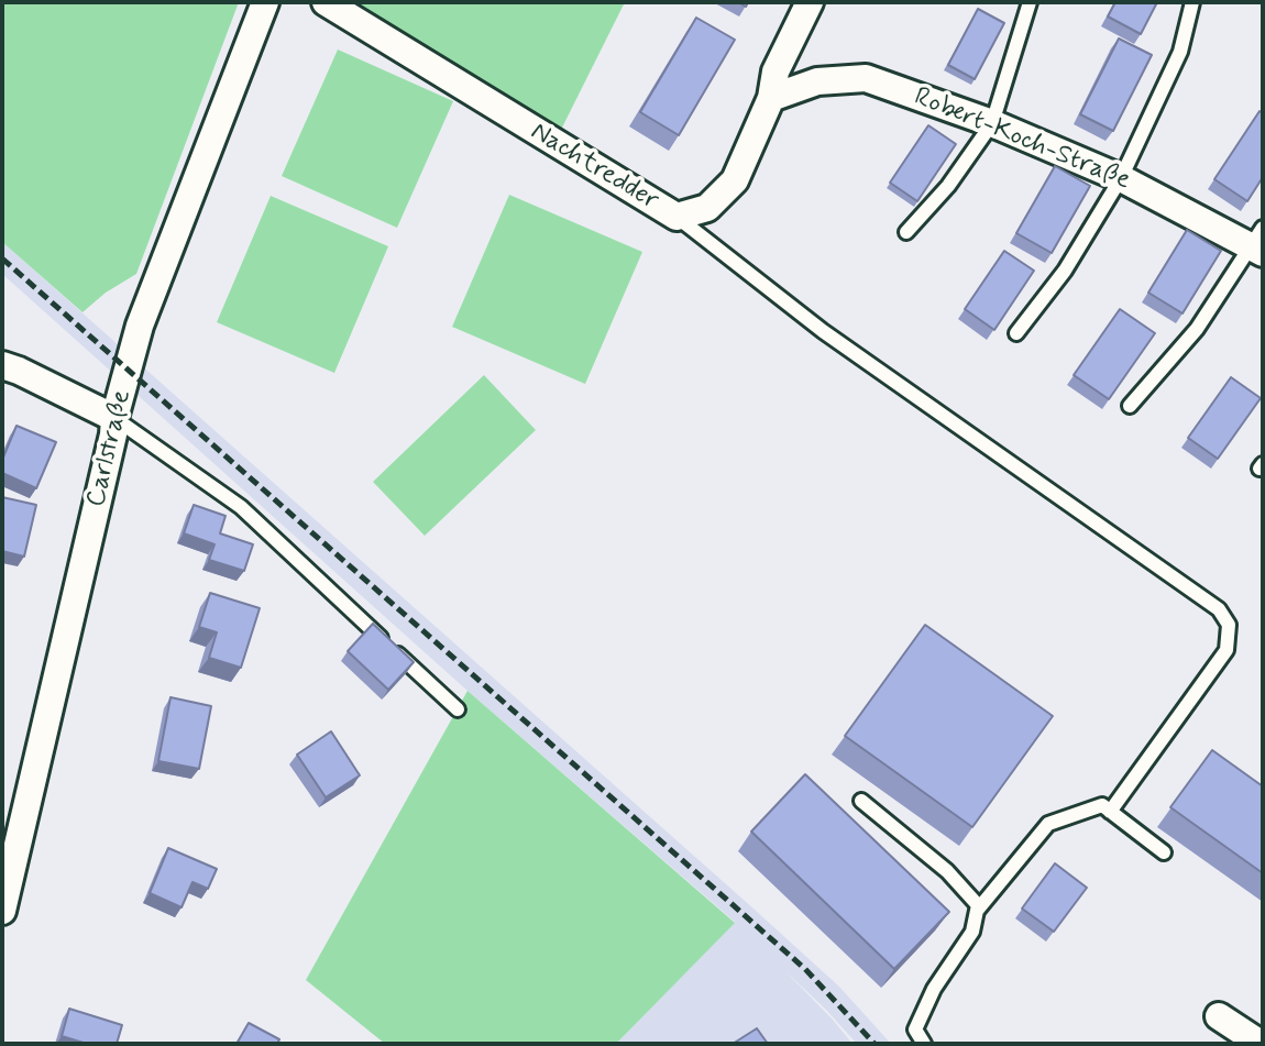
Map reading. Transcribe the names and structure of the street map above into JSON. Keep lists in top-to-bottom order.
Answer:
{
  "streets": {
    "street": ["Robert-Koch-Straße", "Nachtredder", "Carlstraße"]
  },
  "crossings": [
    ["Robert-Koch-Straße", "Nachtredder"]
  ]
}
